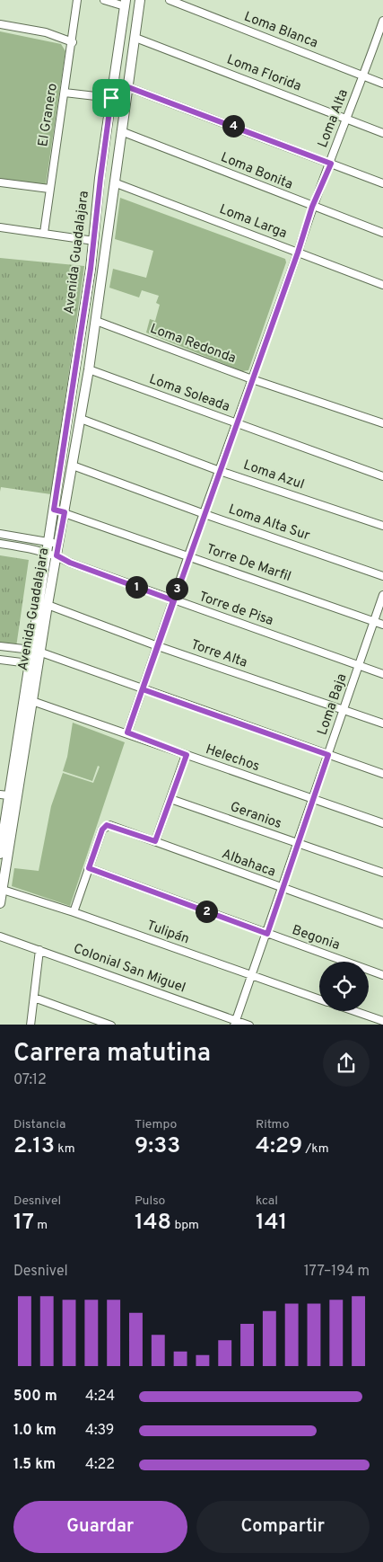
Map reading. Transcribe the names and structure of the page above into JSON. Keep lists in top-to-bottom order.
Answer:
{
  "streets": {
    "main road": ["Avenida Guadalajara"],
    "street": [
      "Loma Blanca",
      "Loma Florida",
      "El Granero",
      "Loma Alta",
      "Loma Bonita",
      "Loma Larga",
      "Loma Redonda",
      "Loma Soleada",
      "Loma Azul",
      "Loma Alta Sur",
      "Torre De Marfil",
      "Torre de Pisa",
      "Torre Alta",
      "Loma Baja",
      "Helechos",
      "Geranios",
      "Albahaca",
      "Tulipán",
      "Begonia",
      "Colonial San Miguel"
    ]
  },
  "crossings": [
    ["Loma Blanca", "Loma Alta"],
    ["Loma Florida", "Loma Alta"],
    ["Loma Florida", "Avenida Guadalajara"],
    ["Loma Alta", "Loma Bonita"],
    ["Loma Alta", "Loma Larga"],
    ["Loma Alta", "Loma Redonda"],
    ["Loma Alta", "Loma Soleada"],
    ["Loma Alta", "Loma Azul"],
    ["Loma Alta", "Loma Alta Sur"],
    ["Loma Alta", "Torre De Marfil"],
    ["Loma Alta", "Torre de Pisa"],
    ["Loma Alta", "Torre Alta"],
    ["Loma Alta", "Helechos"],
    ["Loma Bonita", "Avenida Guadalajara"],
    ["Loma Larga", "Avenida Guadalajara"],
    ["Avenida Guadalajara", "Loma Redonda"],
    ["Avenida Guadalajara", "Loma Soleada"],
    ["Avenida Guadalajara", "Loma Azul"],
    ["Avenida Guadalajara", "Loma Alta Sur"],
    ["Avenida Guadalajara", "Torre De Marfil"],
    ["Avenida Guadalajara", "Torre de Pisa"],
    ["Avenida Guadalajara", "Torre Alta"],
    ["Avenida Guadalajara", "Helechos"],
    ["Avenida Guadalajara", "Tulipán"],
    ["Torre De Marfil", "Loma Baja"],
    ["Torre de Pisa", "Loma Baja"],
    ["Torre Alta", "Loma Baja"],
    ["Loma Baja", "Helechos"],
    ["Loma Baja", "Geranios"],
    ["Loma Baja", "Albahaca"],
    ["Loma Baja", "Tulipán"],
    ["Loma Baja", "Begonia"],
    ["Loma Baja", "Colonial San Miguel"],
    ["Albahaca", "Begonia"]
  ],
  "page": {
    "pins": [
      "4",
      "1",
      "3",
      "2"
    ],
    "heading": ["Carrera matutina", "07:12"],
    "stats": [
      ["Distancia", "2.13 km"],
      ["Tiempo", "9:33"],
      ["Ritmo", "4:29 /km"],
      ["Desnivel", "17 m"],
      ["Pulso", "148 bpm"],
      ["kcal", "141"]
    ],
    "chart": ["Desnivel", "177–194 m"],
    "list": [
      {
        "name": "500 m",
        "note": "4:24"
      },
      {
        "name": "1.0 km",
        "note": "4:39"
      },
      {
        "name": "1.5 km",
        "note": "4:22"
      }
    ],
    "buttons": ["Guardar", "Compartir"]
  }
}
